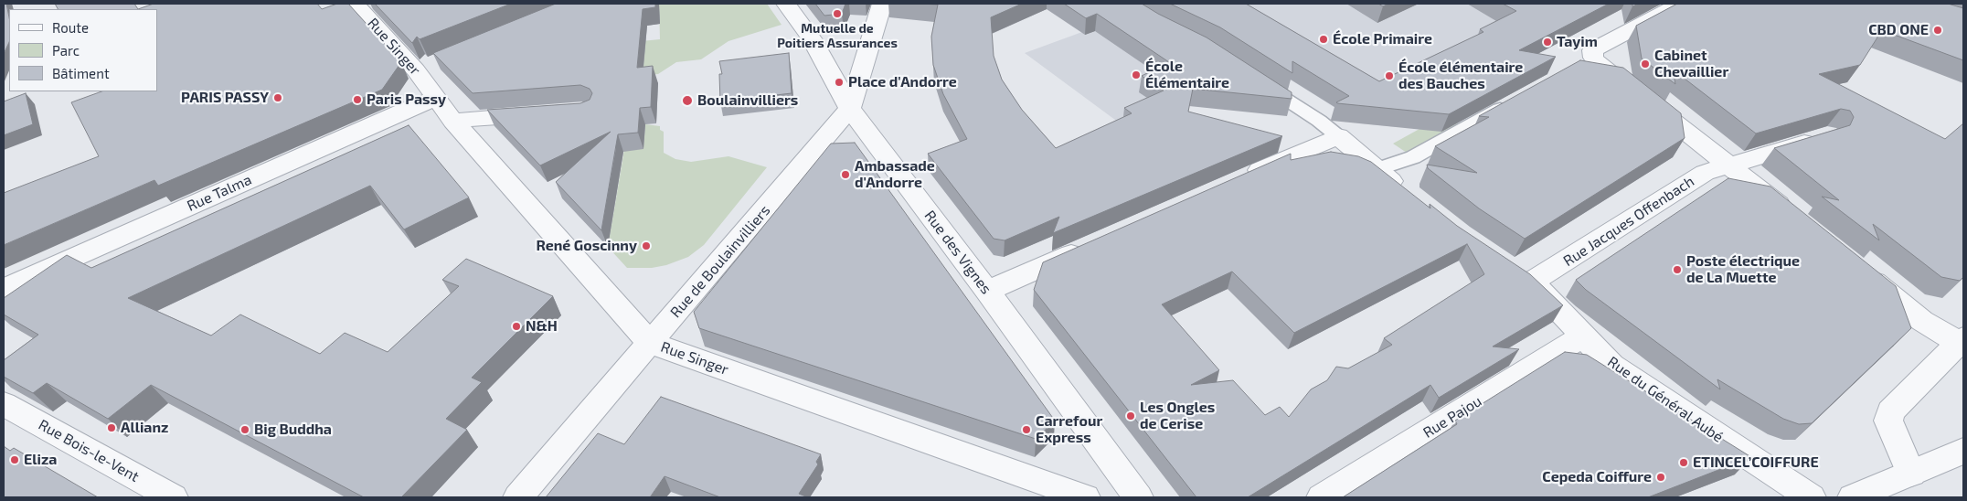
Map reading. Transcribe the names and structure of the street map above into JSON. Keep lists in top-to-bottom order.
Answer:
{
  "streets": {
    "street": [
      "Rue Singer",
      "Rue Talma",
      "Rue Jacques Offenbach",
      "Rue des Vignes",
      "Rue de Boulainvilliers",
      "Rue du Général Aubé",
      "Rue Pajou",
      "Rue Bois-le-Vent"
    ]
  },
  "crossings": [
    ["Rue Singer", "Rue Talma"],
    ["Rue Singer", "Rue de Boulainvilliers"],
    ["Rue Jacques Offenbach", "Rue du Général Aubé"],
    ["Rue des Vignes", "Rue de Boulainvilliers"],
    ["Rue du Général Aubé", "Rue Pajou"]
  ],
  "places": [
    "Mutuelle de Poitiers Assurances",
    "CBD ONE",
    "École Primaire",
    "Tayim",
    "Cabinet Chevaillier",
    "École Élémentaire",
    "École élémentaire des Bauches",
    "Place d'Andorre",
    "PARIS PASSY",
    "Paris Passy",
    "Boulainvilliers",
    "Ambassade d'Andorre",
    "René Goscinny",
    "Poste électrique de La Muette",
    "N&H",
    "Les Ongles de Cerise",
    "Allianz",
    "Big Buddha",
    "Carrefour Express",
    "Eliza",
    "ETINCEL’COIFFURE",
    "Cepeda Coiffure"
  ],
  "legend": ["Route", "Parc", "Bâtiment"]
}
